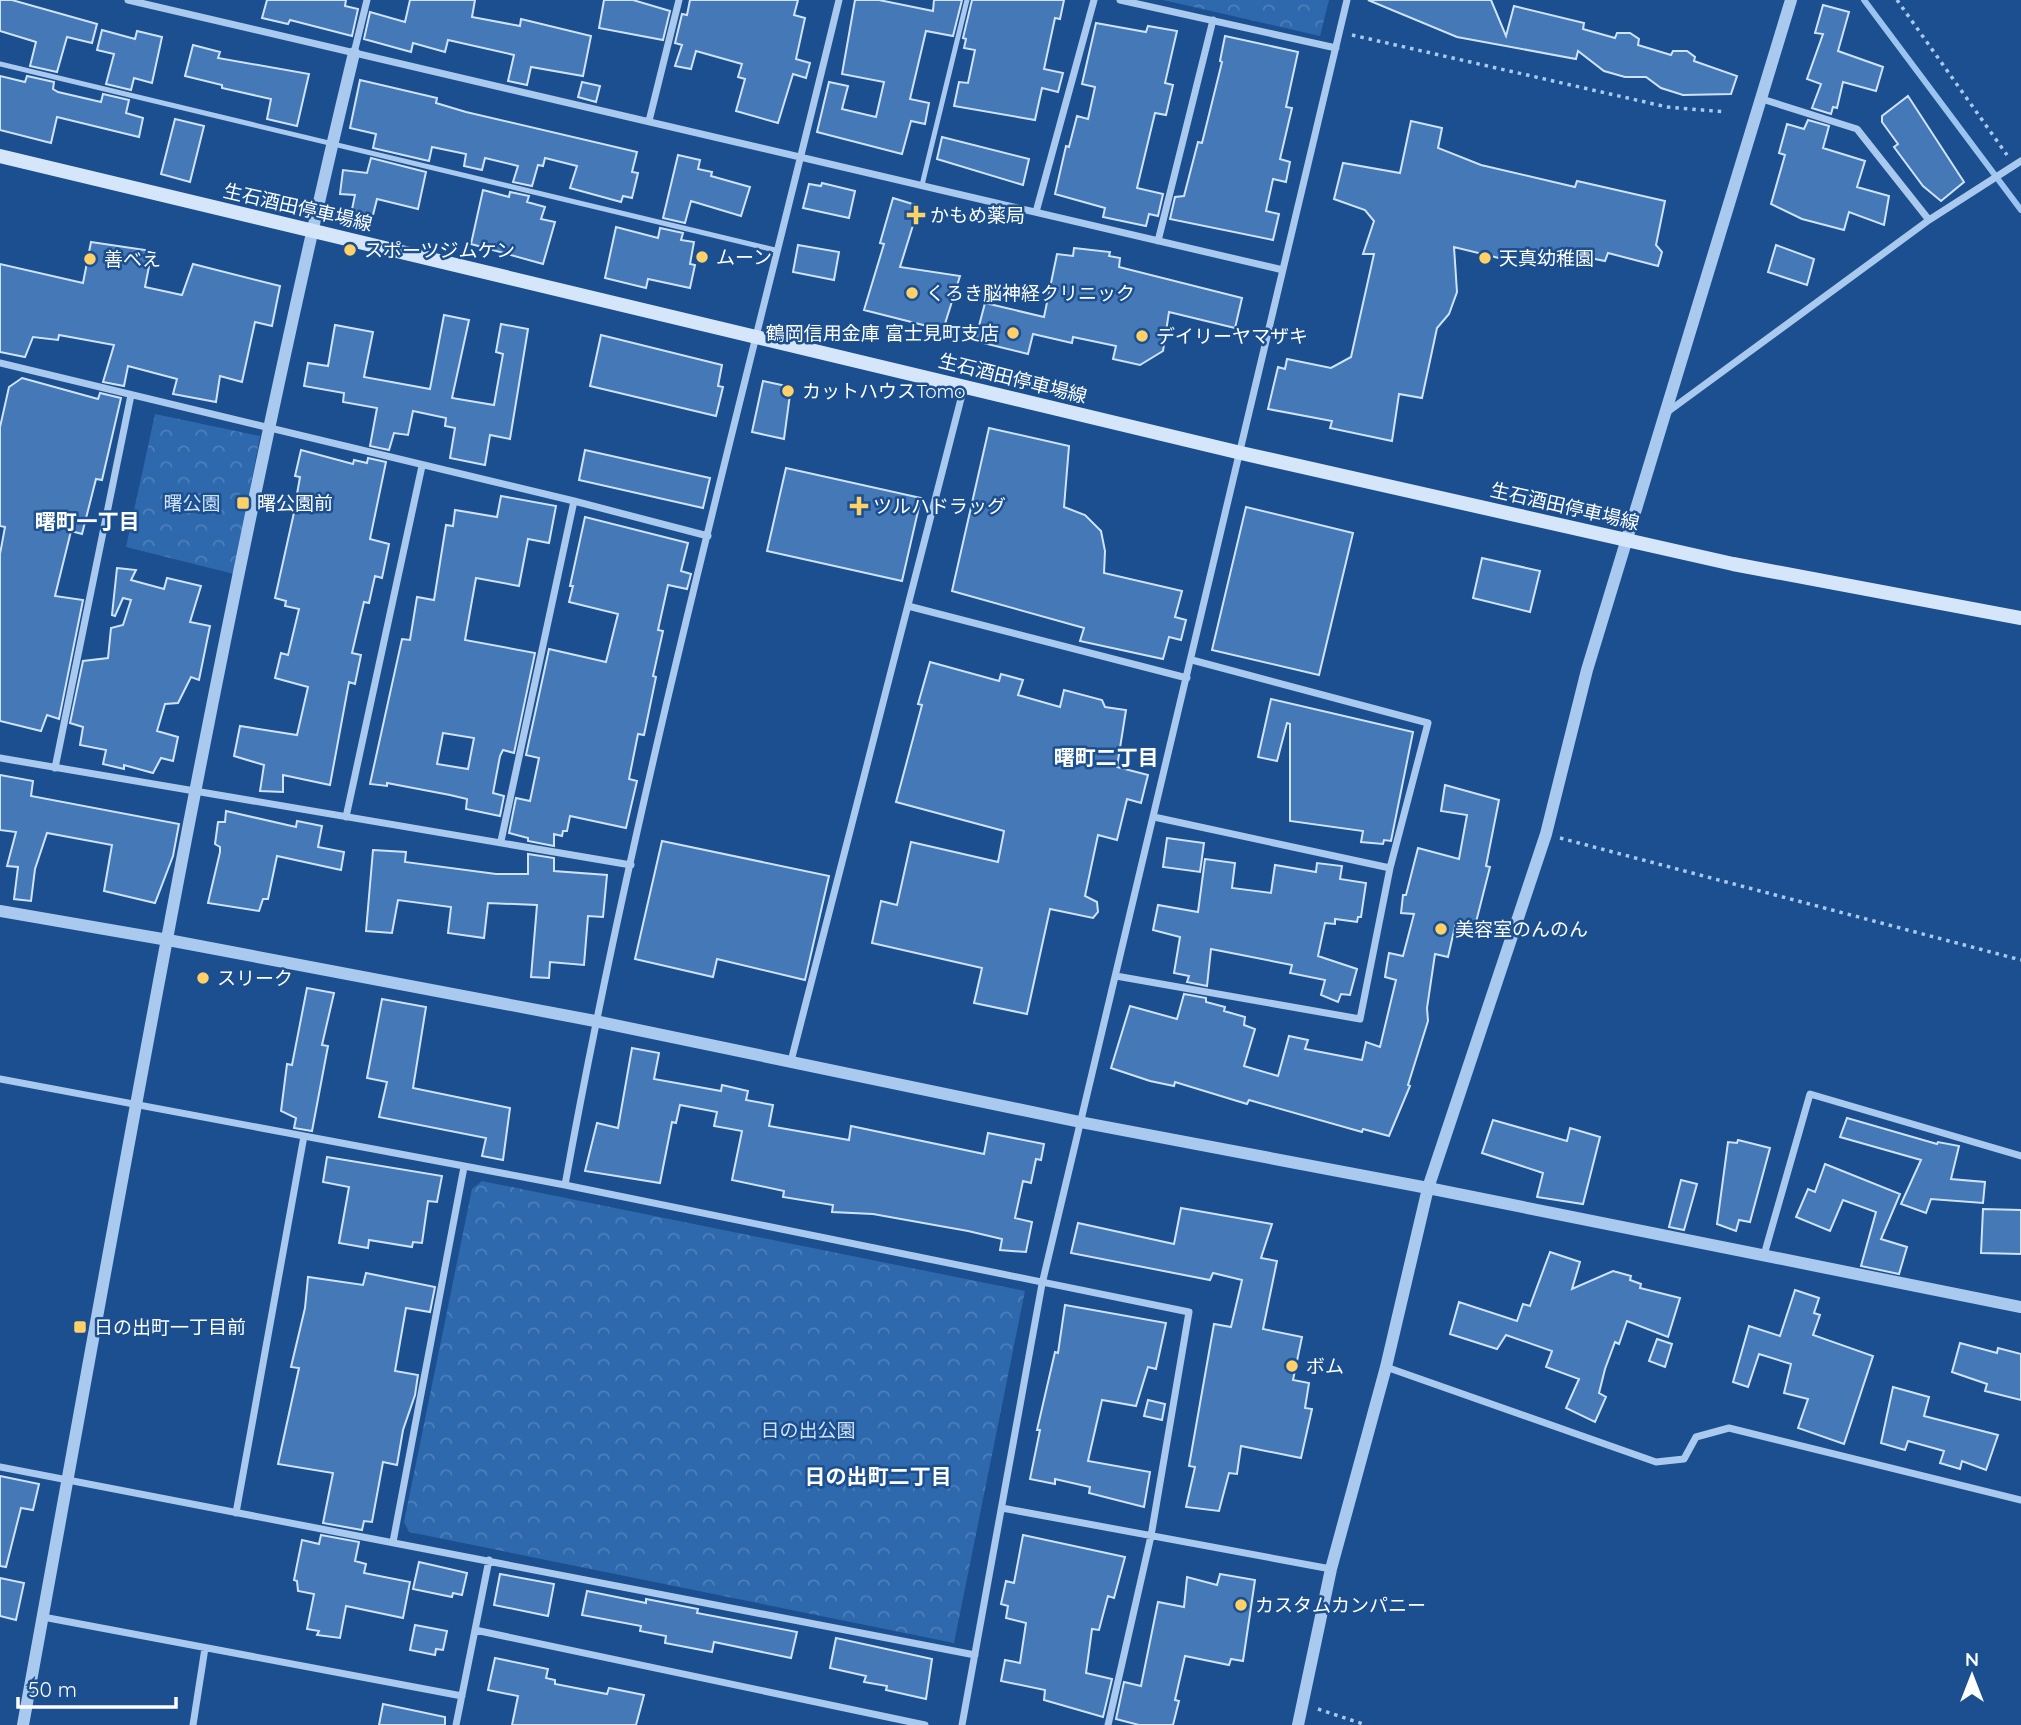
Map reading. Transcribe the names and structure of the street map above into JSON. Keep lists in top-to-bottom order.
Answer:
{
  "streets": {
    "main road": ["生石酒田停車場線"]
  },
  "districts": ["曙町一丁目", "曙町二丁目", "日の出町二丁目"],
  "parks": ["曙公園", "日の出公園"],
  "places": {
    "health": ["かもめ薬局", "ツルハドラッグ"],
    "other": [
      "スポーツジムケン",
      "ムーン",
      "天真幼稚園",
      "善べえ",
      "くろき脳神経クリニック",
      "鶴岡信用金庫 富士見町支店",
      "デイリーヤマザキ",
      "カットハウスTomo",
      "美容室のんのん",
      "スリーク",
      "ボム",
      "カスタムカンパニー"
    ],
    "transit": ["曙公園前", "日の出町一丁目前"]
  },
  "scale_bar": "50 m",
  "north": "top"
}
